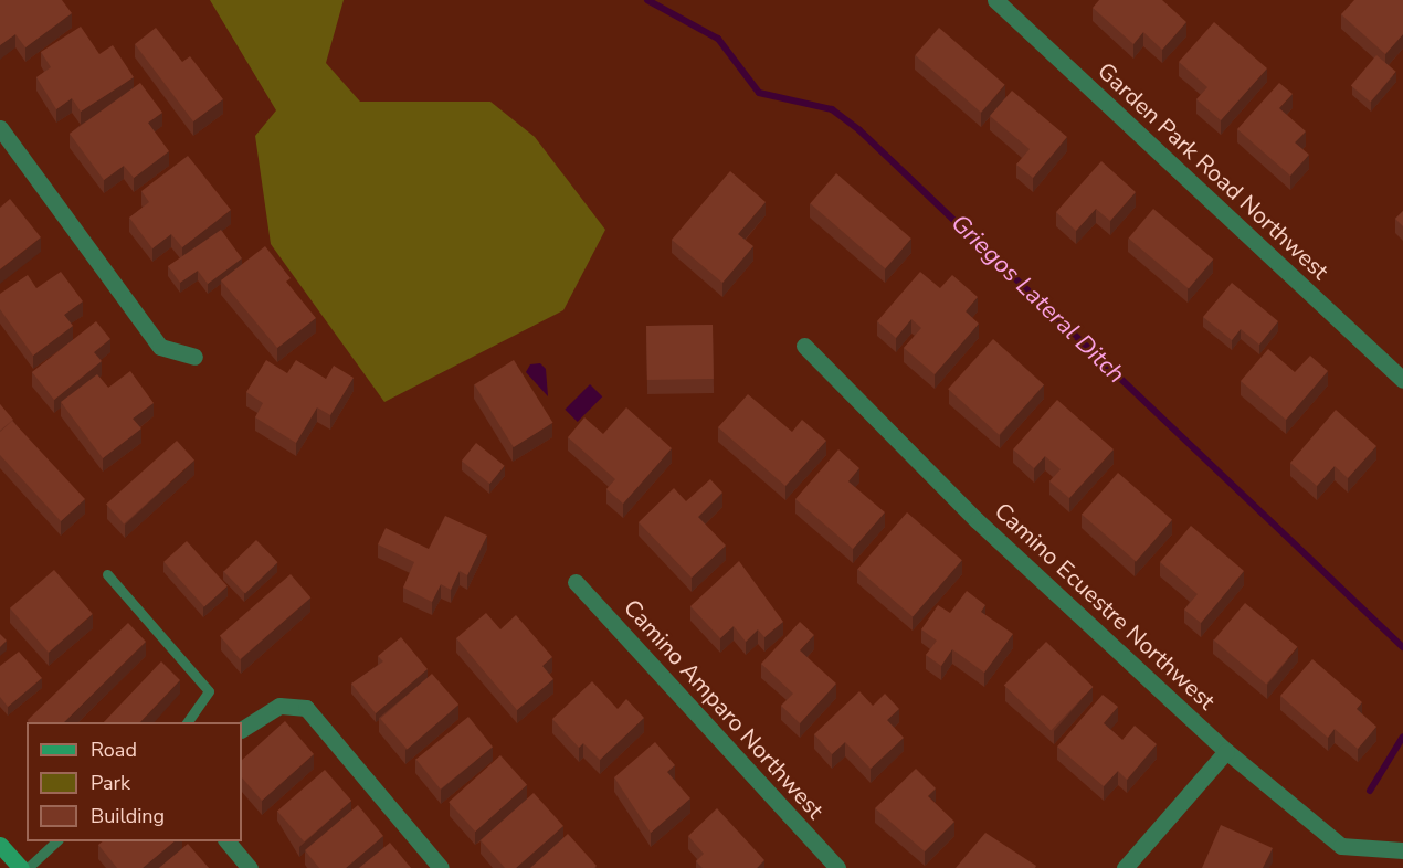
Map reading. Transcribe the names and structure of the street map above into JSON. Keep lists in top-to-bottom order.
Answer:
{
  "streets": {
    "street": ["Garden Park Road Northwest", "Camino Ecuestre Northwest", "Camino Amparo Northwest"]
  },
  "water": ["Griegos Lateral Ditch"],
  "legend": ["Road", "Park", "Building"]
}
